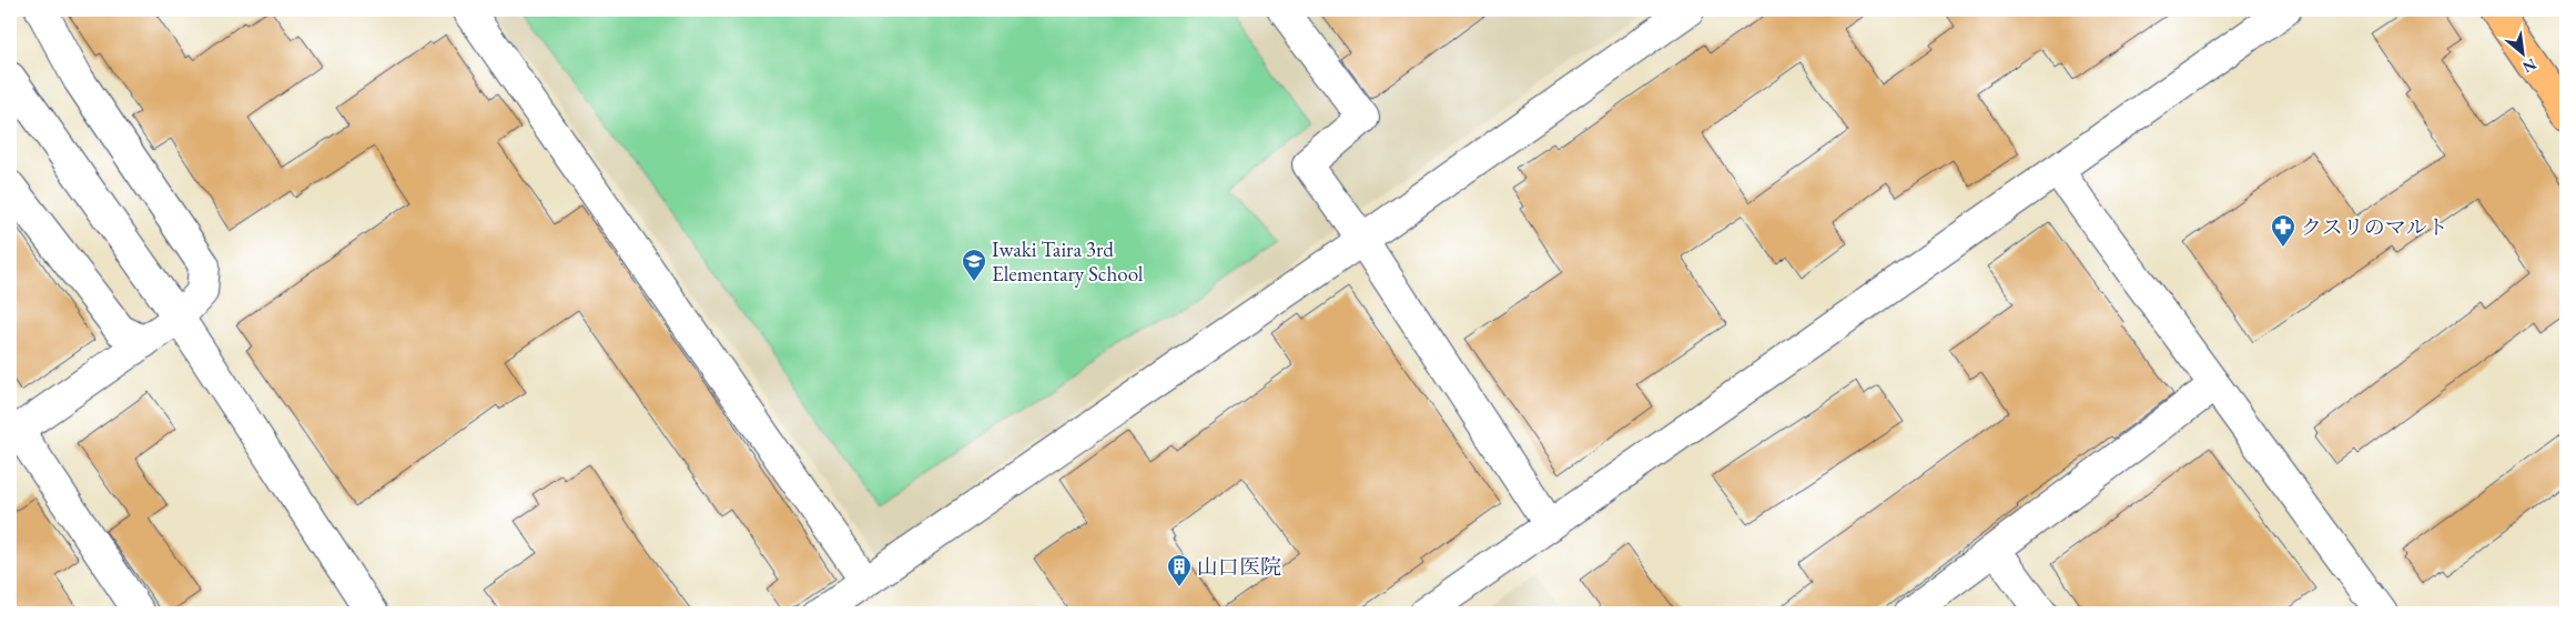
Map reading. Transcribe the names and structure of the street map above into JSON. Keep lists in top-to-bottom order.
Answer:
{
  "places": {
    "pharmacy": ["クスリのマルト"],
    "school or university": ["Iwaki Taira 3rd Elementary School"],
    "building": ["山口医院"]
  },
  "north": "bottom right"
}
